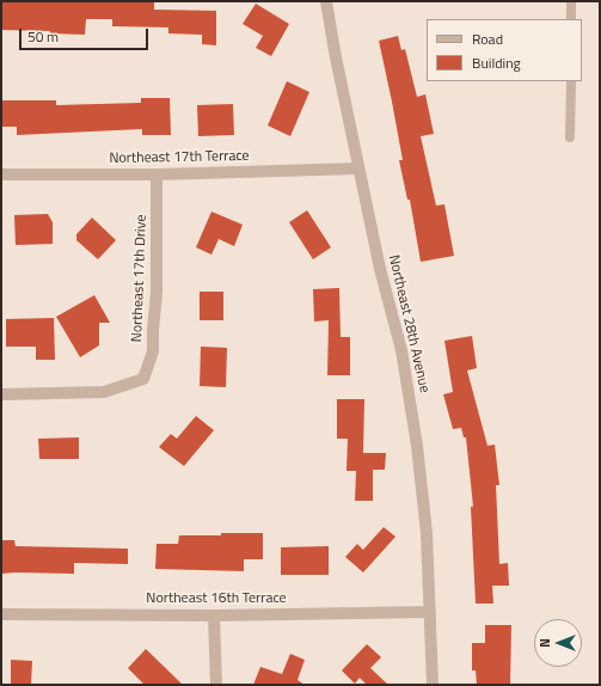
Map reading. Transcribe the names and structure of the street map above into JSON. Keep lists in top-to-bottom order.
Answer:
{
  "streets": {
    "street": [
      "Northeast 17th Terrace",
      "Northeast 17th Drive",
      "Northeast 28th Avenue",
      "Northeast 16th Terrace"
    ]
  },
  "crossings": [
    ["Northeast 17th Terrace", "Northeast 17th Drive"],
    ["Northeast 17th Terrace", "Northeast 28th Avenue"],
    ["Northeast 28th Avenue", "Northeast 16th Terrace"]
  ],
  "legend": ["Road", "Building"],
  "scale_bar": "50 m",
  "north": "left"
}
